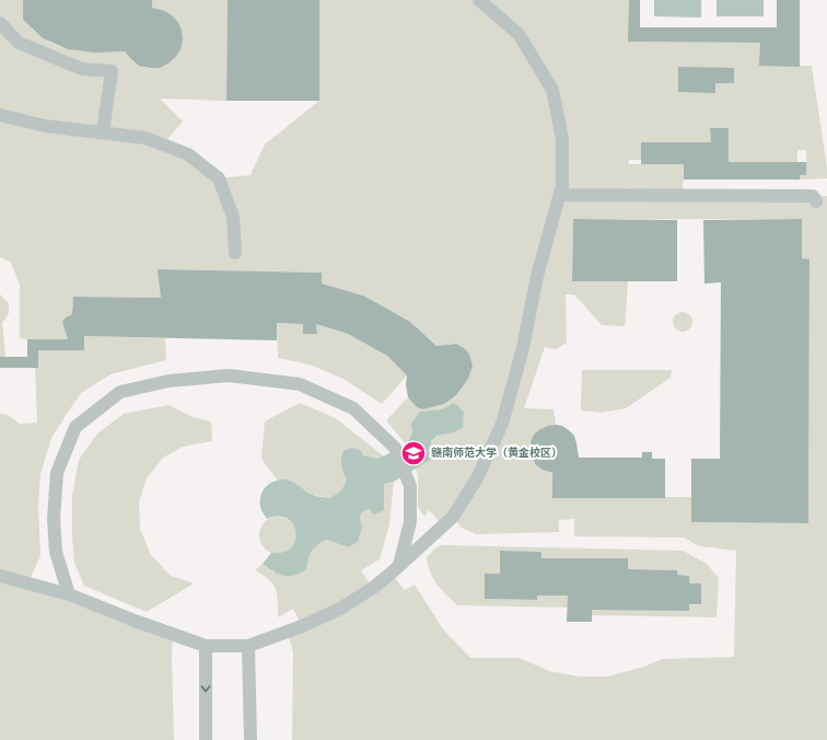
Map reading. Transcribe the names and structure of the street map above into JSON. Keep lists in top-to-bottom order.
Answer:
{
  "places": {
    "school or university": ["赣南师范大学（黄金校区）"]
  }
}
